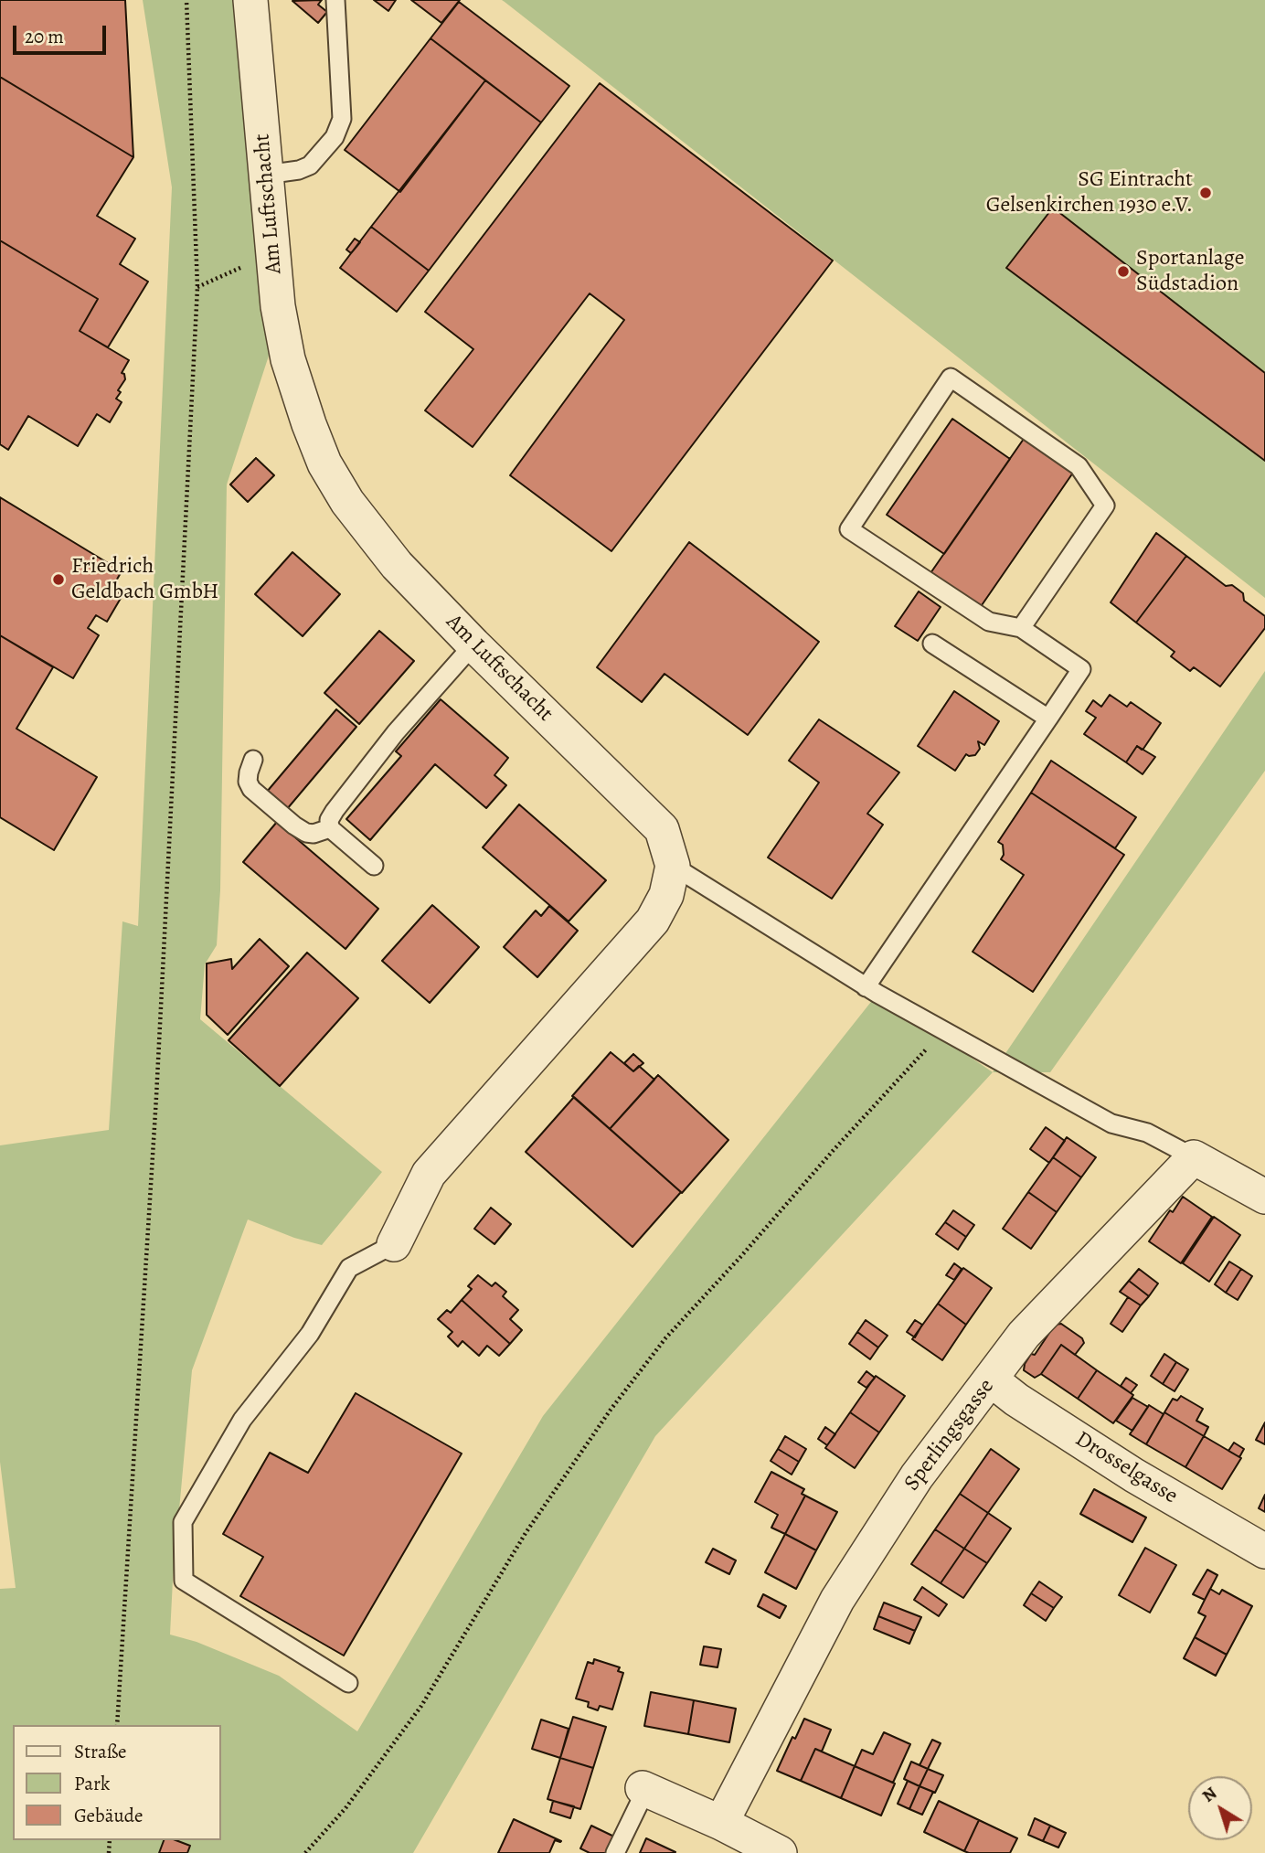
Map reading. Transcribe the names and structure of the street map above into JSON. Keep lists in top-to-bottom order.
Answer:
{
  "streets": {
    "street": ["Am Luftschacht", "Sperlingsgasse", "Drosselgasse"]
  },
  "crossings": [
    ["Sperlingsgasse", "Drosselgasse"]
  ],
  "places": ["SG Eintracht Gelsenkirchen 1930 e.V.", "Sportanlage Südstadion", "Friedrich Geldbach GmbH"],
  "legend": ["Straße", "Park", "Gebäude"],
  "scale_bar": "20 m",
  "north": "top left"
}
